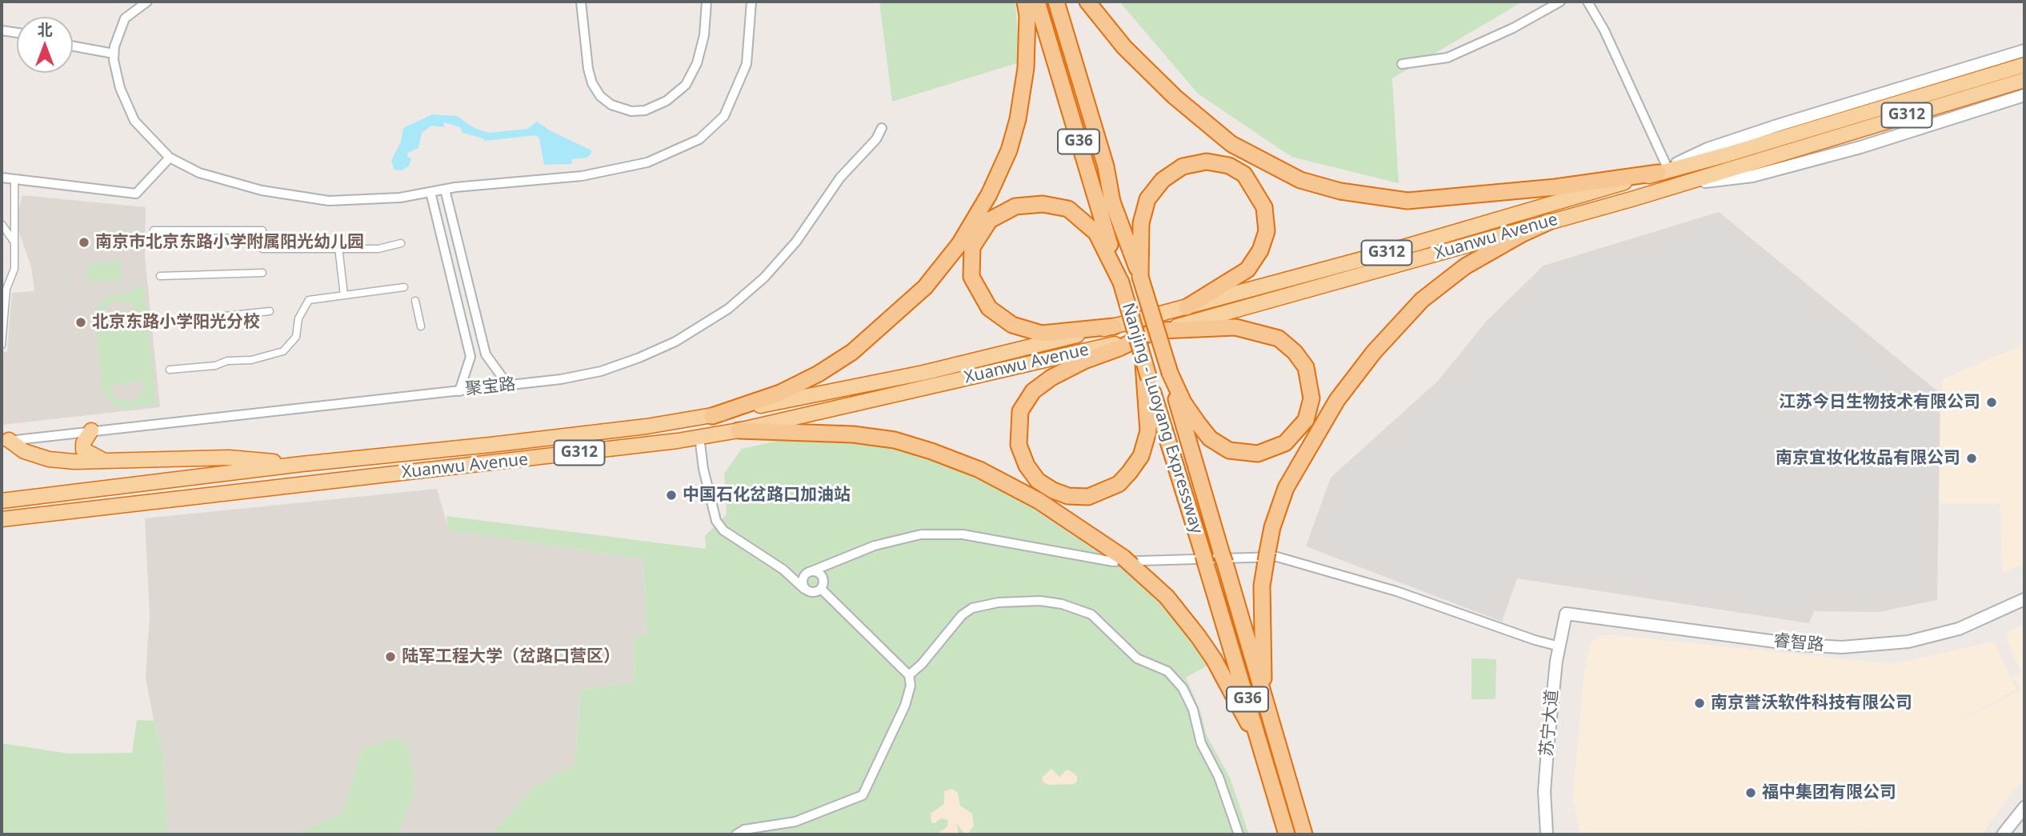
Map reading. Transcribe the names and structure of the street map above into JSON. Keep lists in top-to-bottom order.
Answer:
{
  "streets": {
    "highway": [
      "G312",
      "G36",
      "Xuanwu Avenue",
      "Nanjing - Luoyang Expressway"
    ],
    "street": ["聚宝路", "睿智路", "苏宁大道"]
  },
  "crossings": [
    ["睿智路", "苏宁大道"]
  ],
  "places": [
    "南京市北京东路小学附属阳光幼儿园",
    "北京东路小学阳光分校",
    "江苏今日生物技术有限公司",
    "南京宜妆化妆品有限公司",
    "中国石化岔路口加油站",
    "陆军工程大学（岔路口营区）",
    "南京誉沃软件科技有限公司",
    "福中集团有限公司"
  ],
  "north": "top"
}
